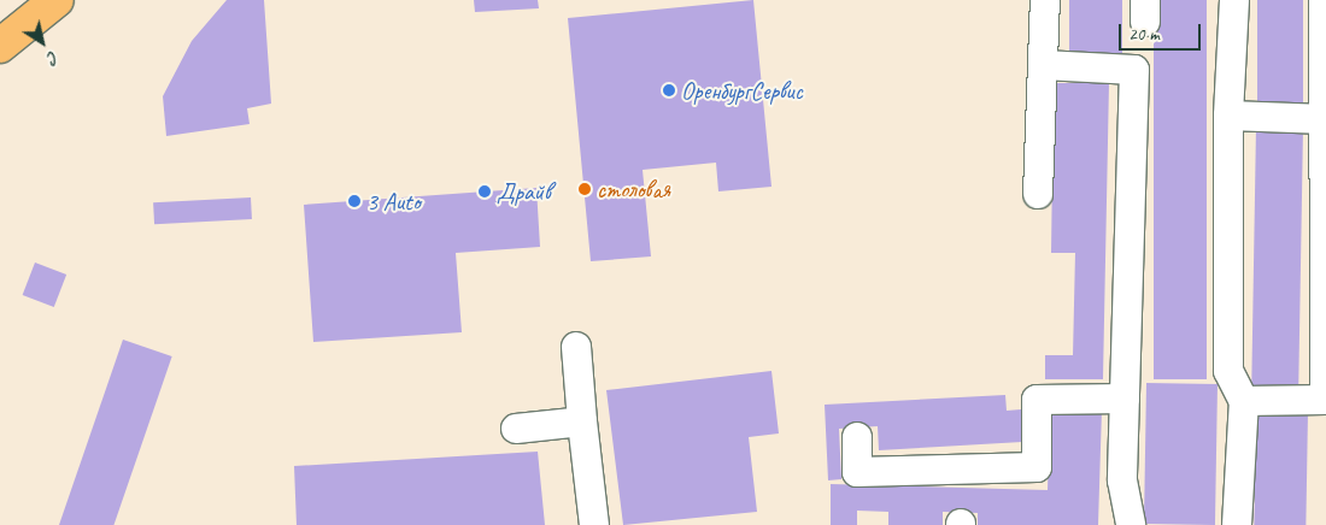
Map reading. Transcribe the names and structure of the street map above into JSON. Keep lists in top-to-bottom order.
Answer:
{
  "places": [
    "ОренбургСервис",
    "столовая",
    "Драйв",
    "3 Auto"
  ],
  "scale_bar": "20 m",
  "north": "bottom right"
}
